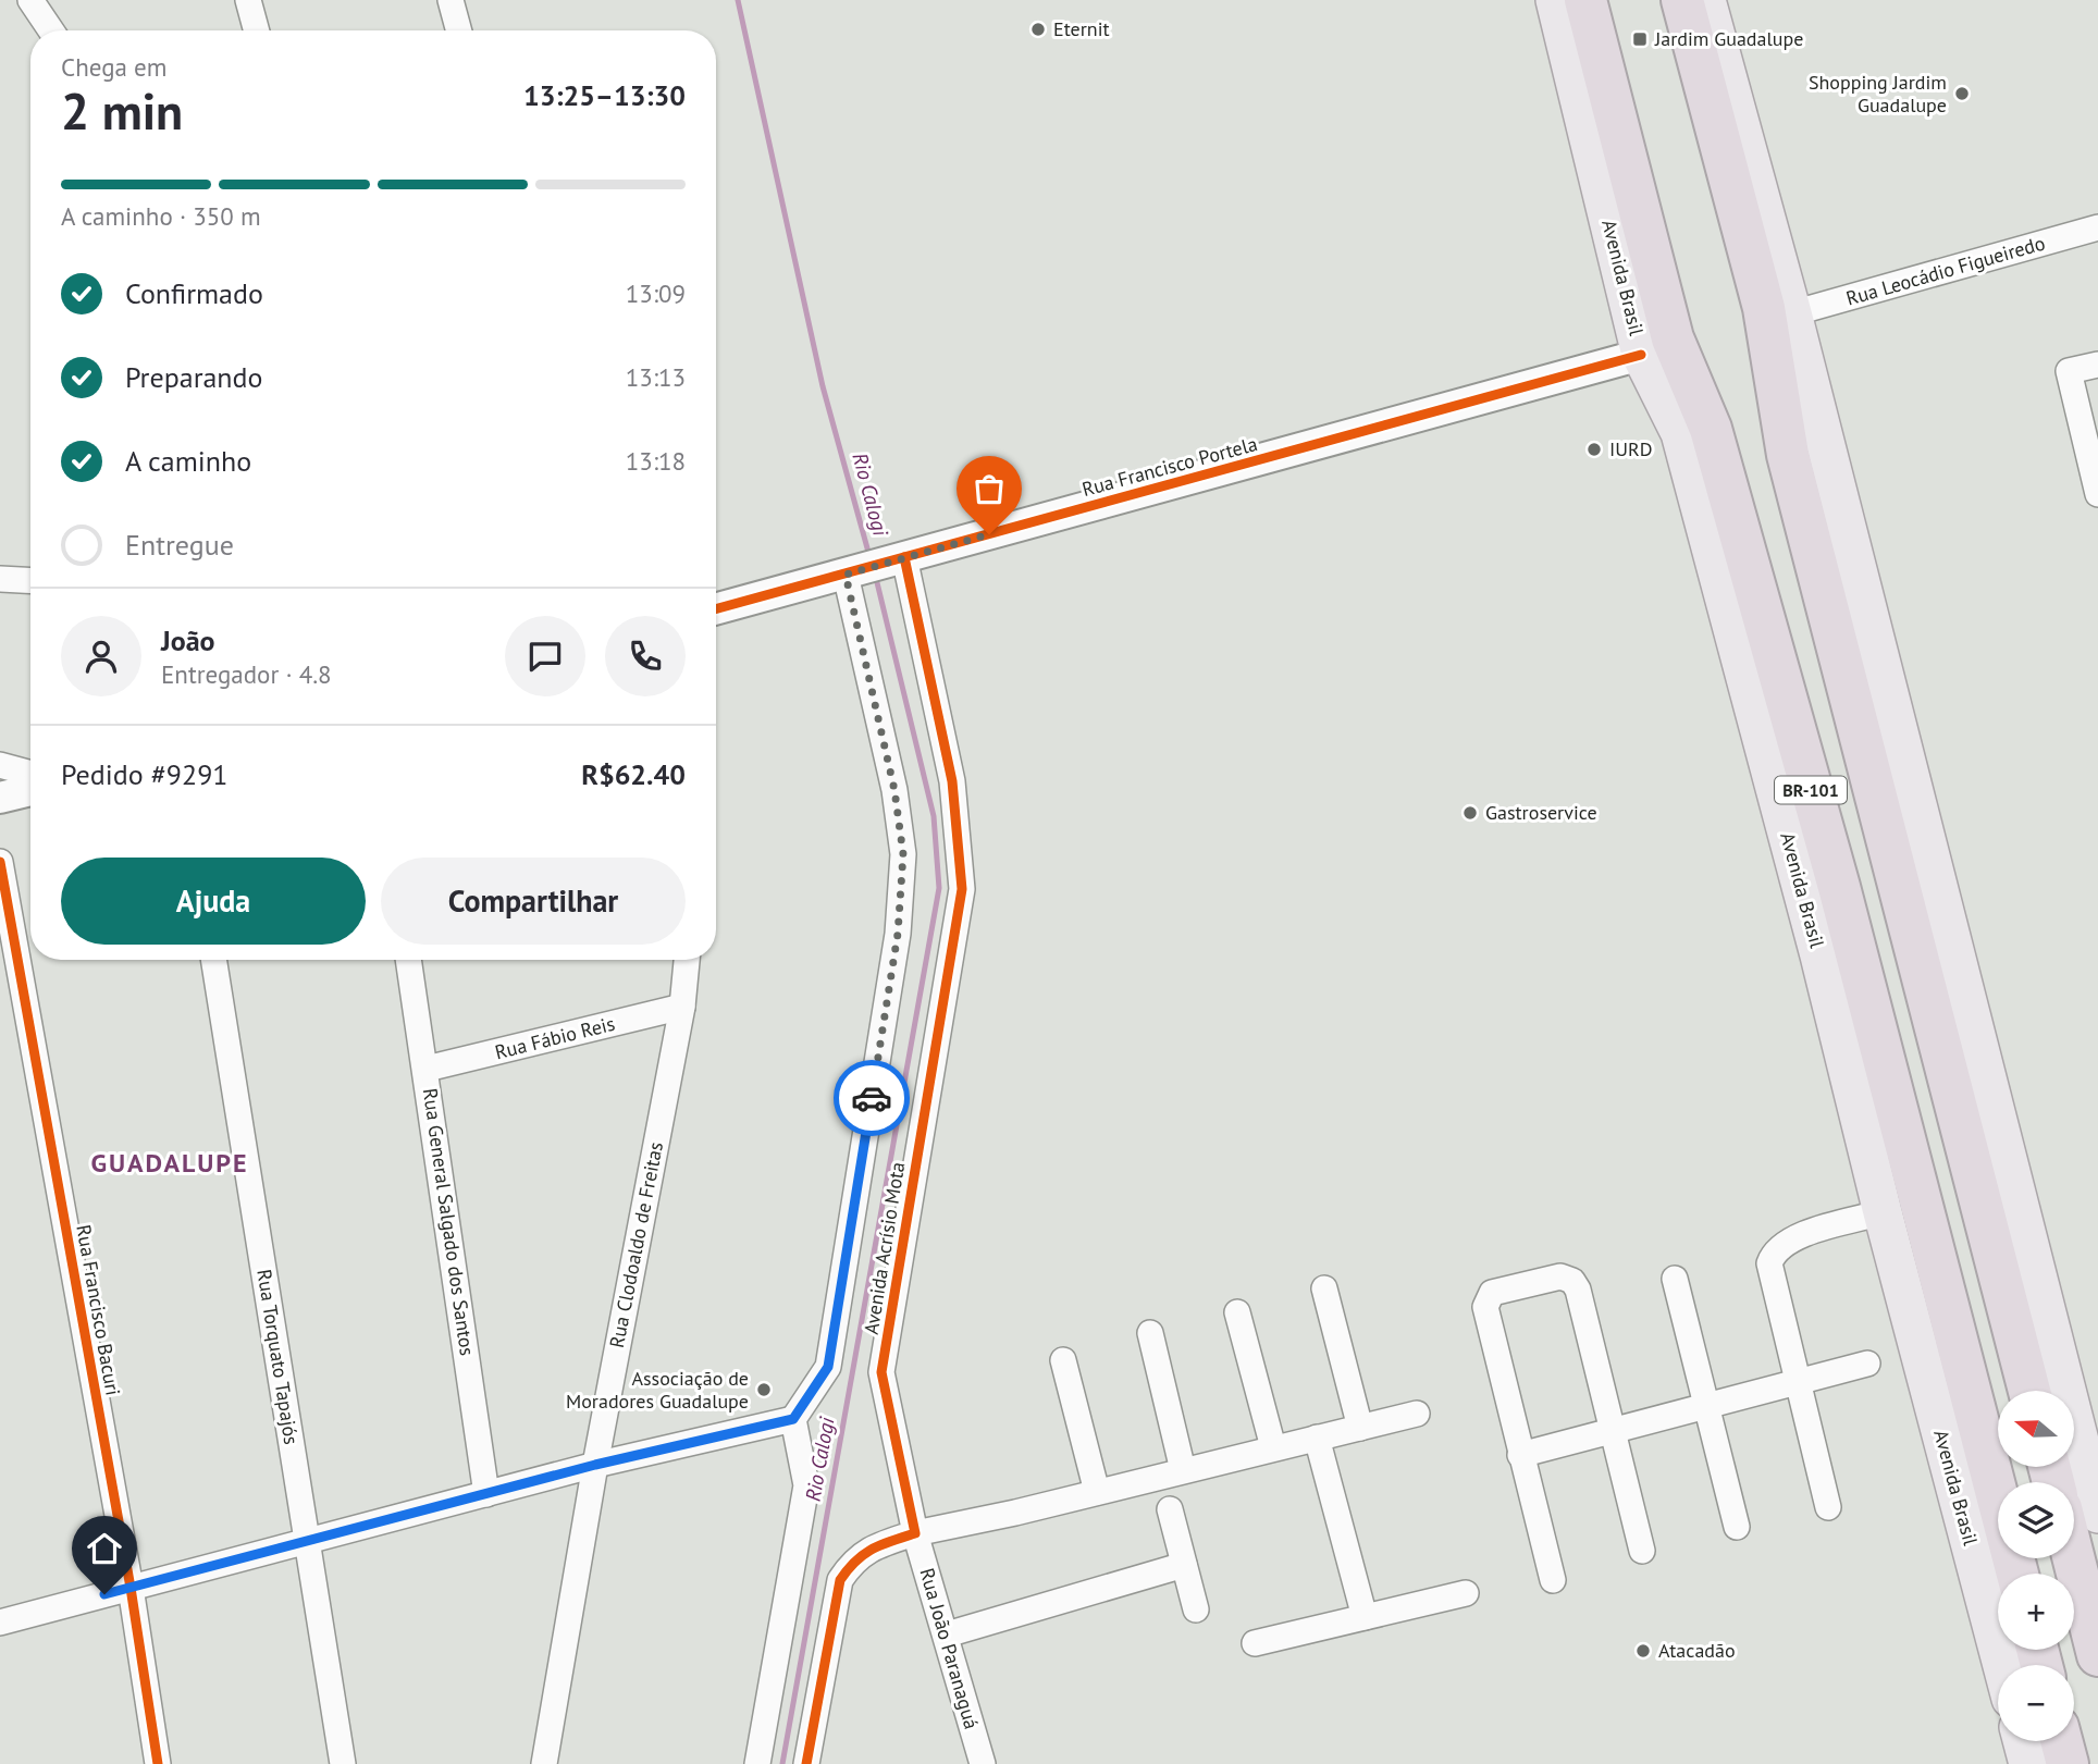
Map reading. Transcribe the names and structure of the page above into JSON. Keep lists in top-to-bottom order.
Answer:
{
  "streets": {
    "highway": ["Avenida Brasil", "BR-101"],
    "street": [
      "Rua Leocádio Figueiredo",
      "Rua Francisco Portela",
      "Rua Fábio Reis",
      "Rua General Salgado dos Santos",
      "Rua Clodoaldo de Freitas",
      "Avenida Acrísio Mota",
      "Rua Francisco Bacuri",
      "Rua Torquato Tapajós",
      "Rua João Paranaguá"
    ]
  },
  "crossings": [
    ["Avenida Brasil", "Rua Francisco Portela"],
    ["Rua Francisco Portela", "Avenida Acrísio Mota"],
    ["Rua Fábio Reis", "Rua General Salgado dos Santos"],
    ["Rua Fábio Reis", "Rua Clodoaldo de Freitas"],
    ["Avenida Acrísio Mota", "Rua João Paranaguá"]
  ],
  "districts": ["GUADALUPE"],
  "water": ["Rio Calogi"],
  "places": {
    "other": [
      "Eternit",
      "Shopping Jardim Guadalupe",
      "IURD",
      "Gastroservice",
      "Associação de Moradores Guadalupe",
      "Atacadão"
    ],
    "transit": ["Jardim Guadalupe"]
  },
  "north": "left",
  "page": {
    "heading": ["2 min", "Chega em", "13:25–13:30"],
    "panel": [
      "João",
      "Entregador · 4.8",
      "Pedido #9291",
      "R$62.40"
    ],
    "bar": "A caminho · 350 m",
    "list": [
      ["Confirmado", "13:09"],
      ["Preparando", "13:13"],
      ["A caminho", "13:18"],
      "Entregue"
    ],
    "buttons": ["Ajuda", "Compartilhar"],
    "map_buttons": ["+", "−"]
  }
}
